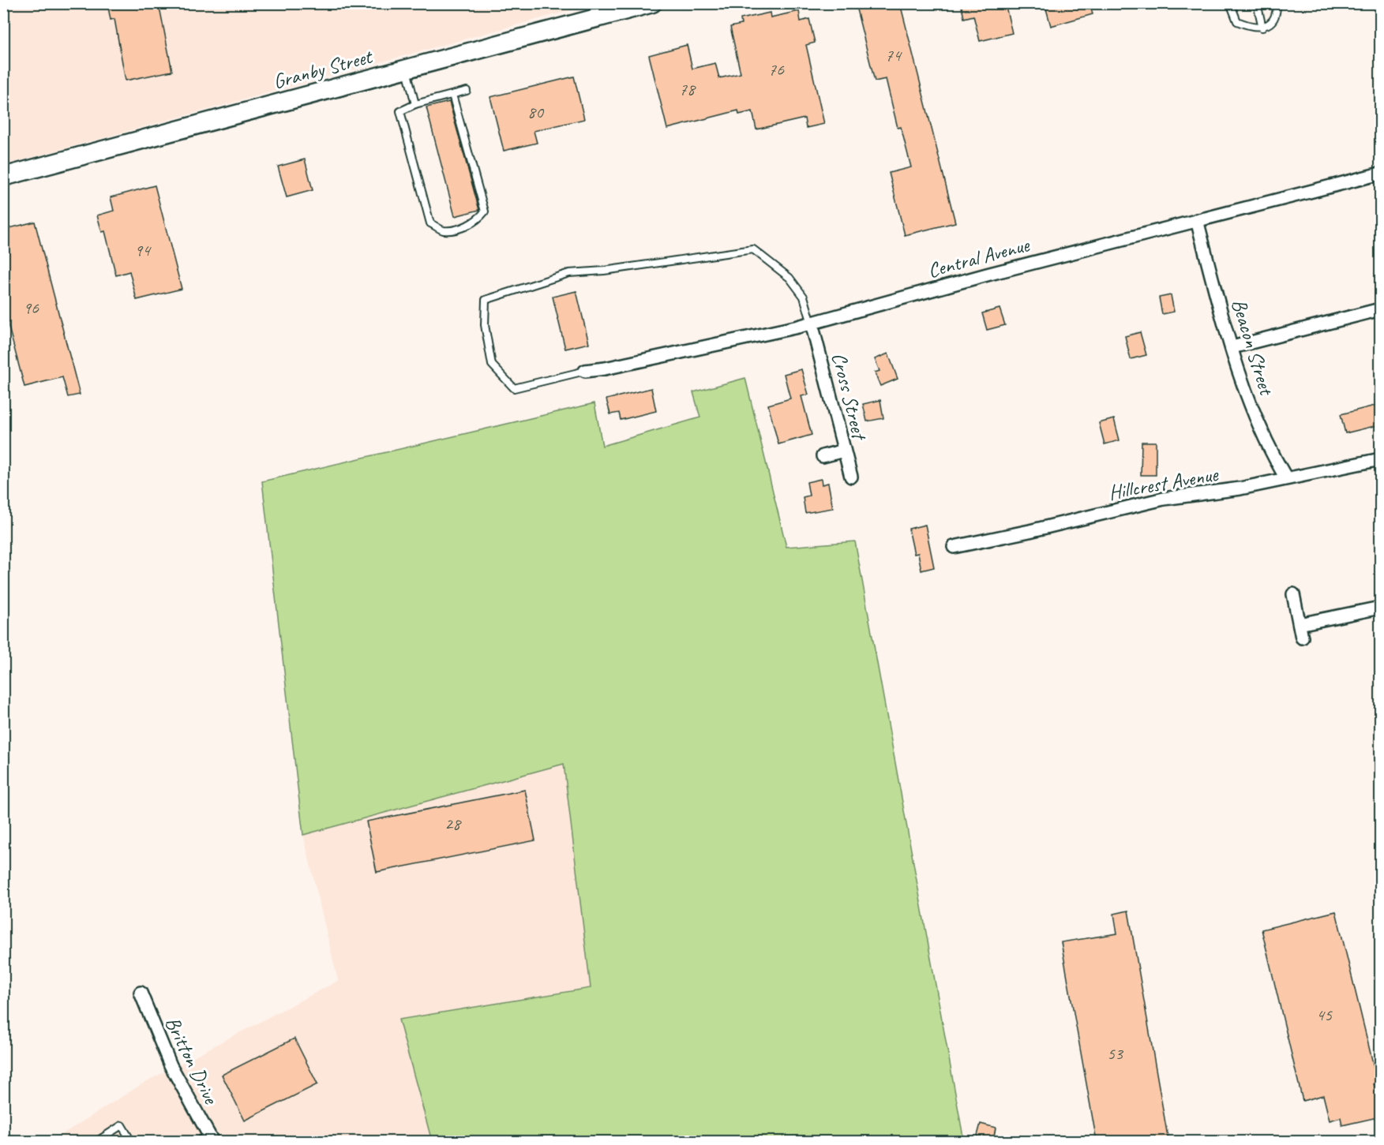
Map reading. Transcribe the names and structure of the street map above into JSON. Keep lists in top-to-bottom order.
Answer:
{
  "streets": {
    "main road": ["Granby Street"],
    "street": [
      "Central Avenue",
      "Beacon Street",
      "Cross Street",
      "Hillcrest Avenue",
      "Britton Drive"
    ]
  },
  "crossings": [
    ["Central Avenue", "Beacon Street"],
    ["Central Avenue", "Cross Street"],
    ["Beacon Street", "Hillcrest Avenue"]
  ],
  "house_numbers": [
    "74",
    "76",
    "78",
    "80",
    "94",
    "96",
    "28",
    "45",
    "53"
  ]
}
